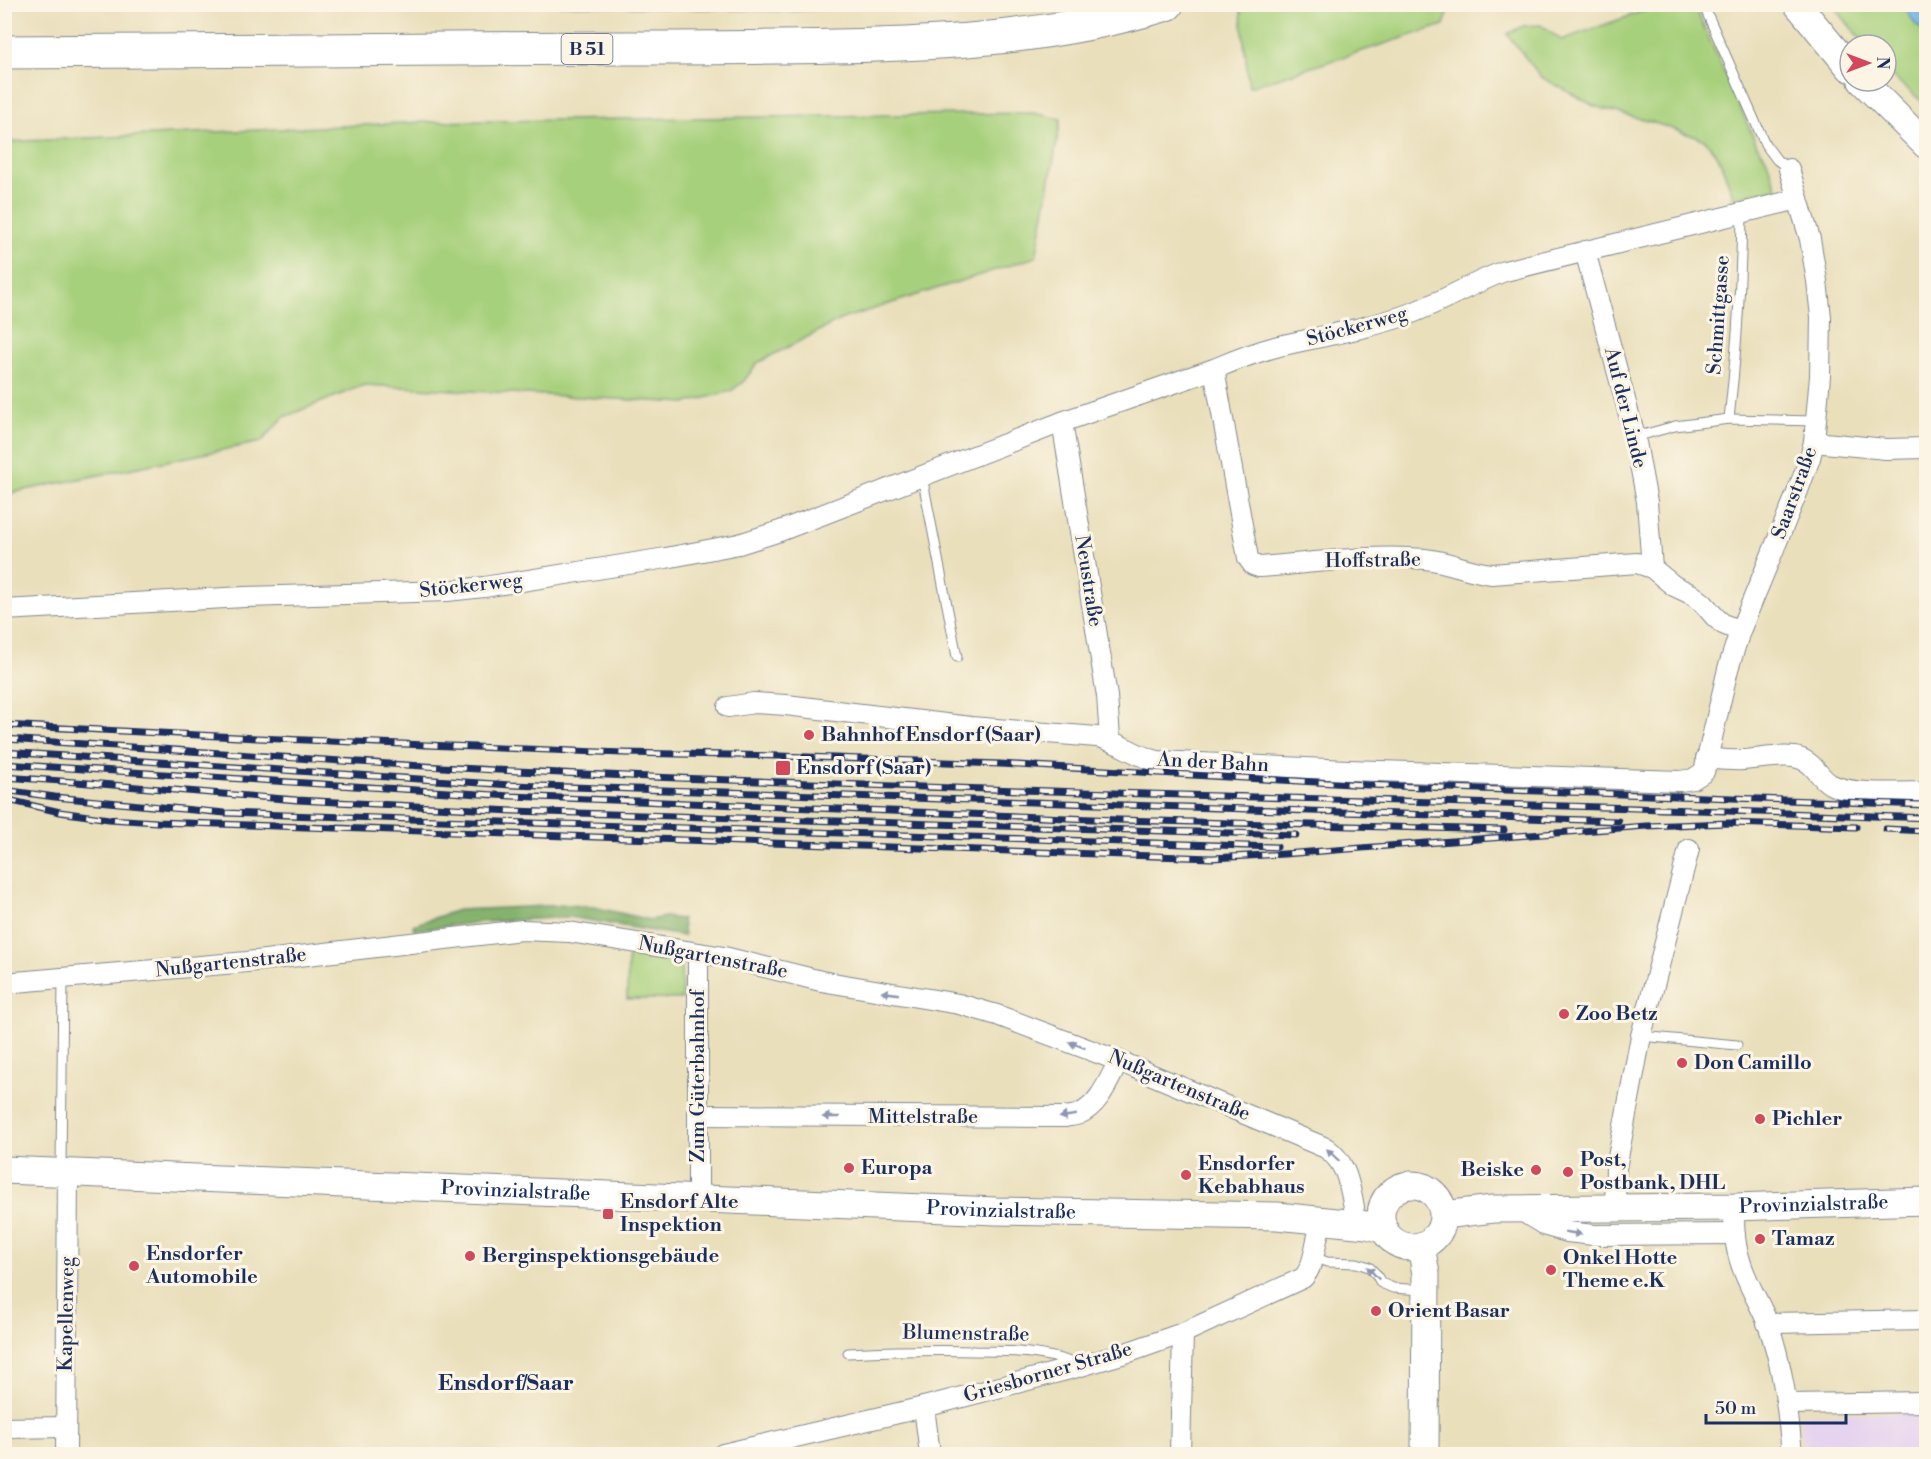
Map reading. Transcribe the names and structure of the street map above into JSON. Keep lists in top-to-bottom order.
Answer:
{
  "streets": {
    "highway": ["B 51"],
    "main road": ["Provinzialstraße"],
    "street": [
      "Stöckerweg",
      "Auf der Linde",
      "Saarstraße",
      "Hoffstraße",
      "Neustraße",
      "An der Bahn",
      "Nußgartenstraße",
      "Zum Güterbahnhof",
      "Mittelstraße",
      "Kapellenweg",
      "Griesborner Straße"
    ],
    "lane": ["Schmittgasse", "Blumenstraße"]
  },
  "crossings": [
    ["Schmittgasse", "Stöckerweg"],
    ["Stöckerweg", "Auf der Linde"],
    ["Stöckerweg", "Saarstraße"],
    ["Stöckerweg", "Hoffstraße"],
    ["Stöckerweg", "Neustraße"],
    ["Auf der Linde", "Hoffstraße"],
    ["Saarstraße", "An der Bahn"],
    ["Neustraße", "An der Bahn"],
    ["Nußgartenstraße", "Zum Güterbahnhof"],
    ["Nußgartenstraße", "Mittelstraße"],
    ["Nußgartenstraße", "Provinzialstraße"],
    ["Zum Güterbahnhof", "Mittelstraße"],
    ["Zum Güterbahnhof", "Provinzialstraße"],
    ["Provinzialstraße", "Kapellenweg"],
    ["Blumenstraße", "Griesborner Straße"]
  ],
  "one_way": ["Nußgartenstraße", "Mittelstraße"],
  "districts": ["Ensdorf/Saar"],
  "places": {
    "other": [
      "Bahnhof Ensdorf (Saar)",
      "Zoo Betz",
      "Don Camillo",
      "Pichler",
      "Europa",
      "Beiske",
      "Post, Postbank, DHL",
      "Ensdorfer Kebabhaus",
      "Tamaz",
      "Berginspektionsgebäude",
      "Ensdorfer Automobile",
      "Onkel Hotte Theme e.K",
      "Orient Basar"
    ],
    "transit": ["Ensdorf (Saar)", "Ensdorf Alte Inspektion"]
  },
  "scale_bar": "50 m",
  "north": "right"
}
